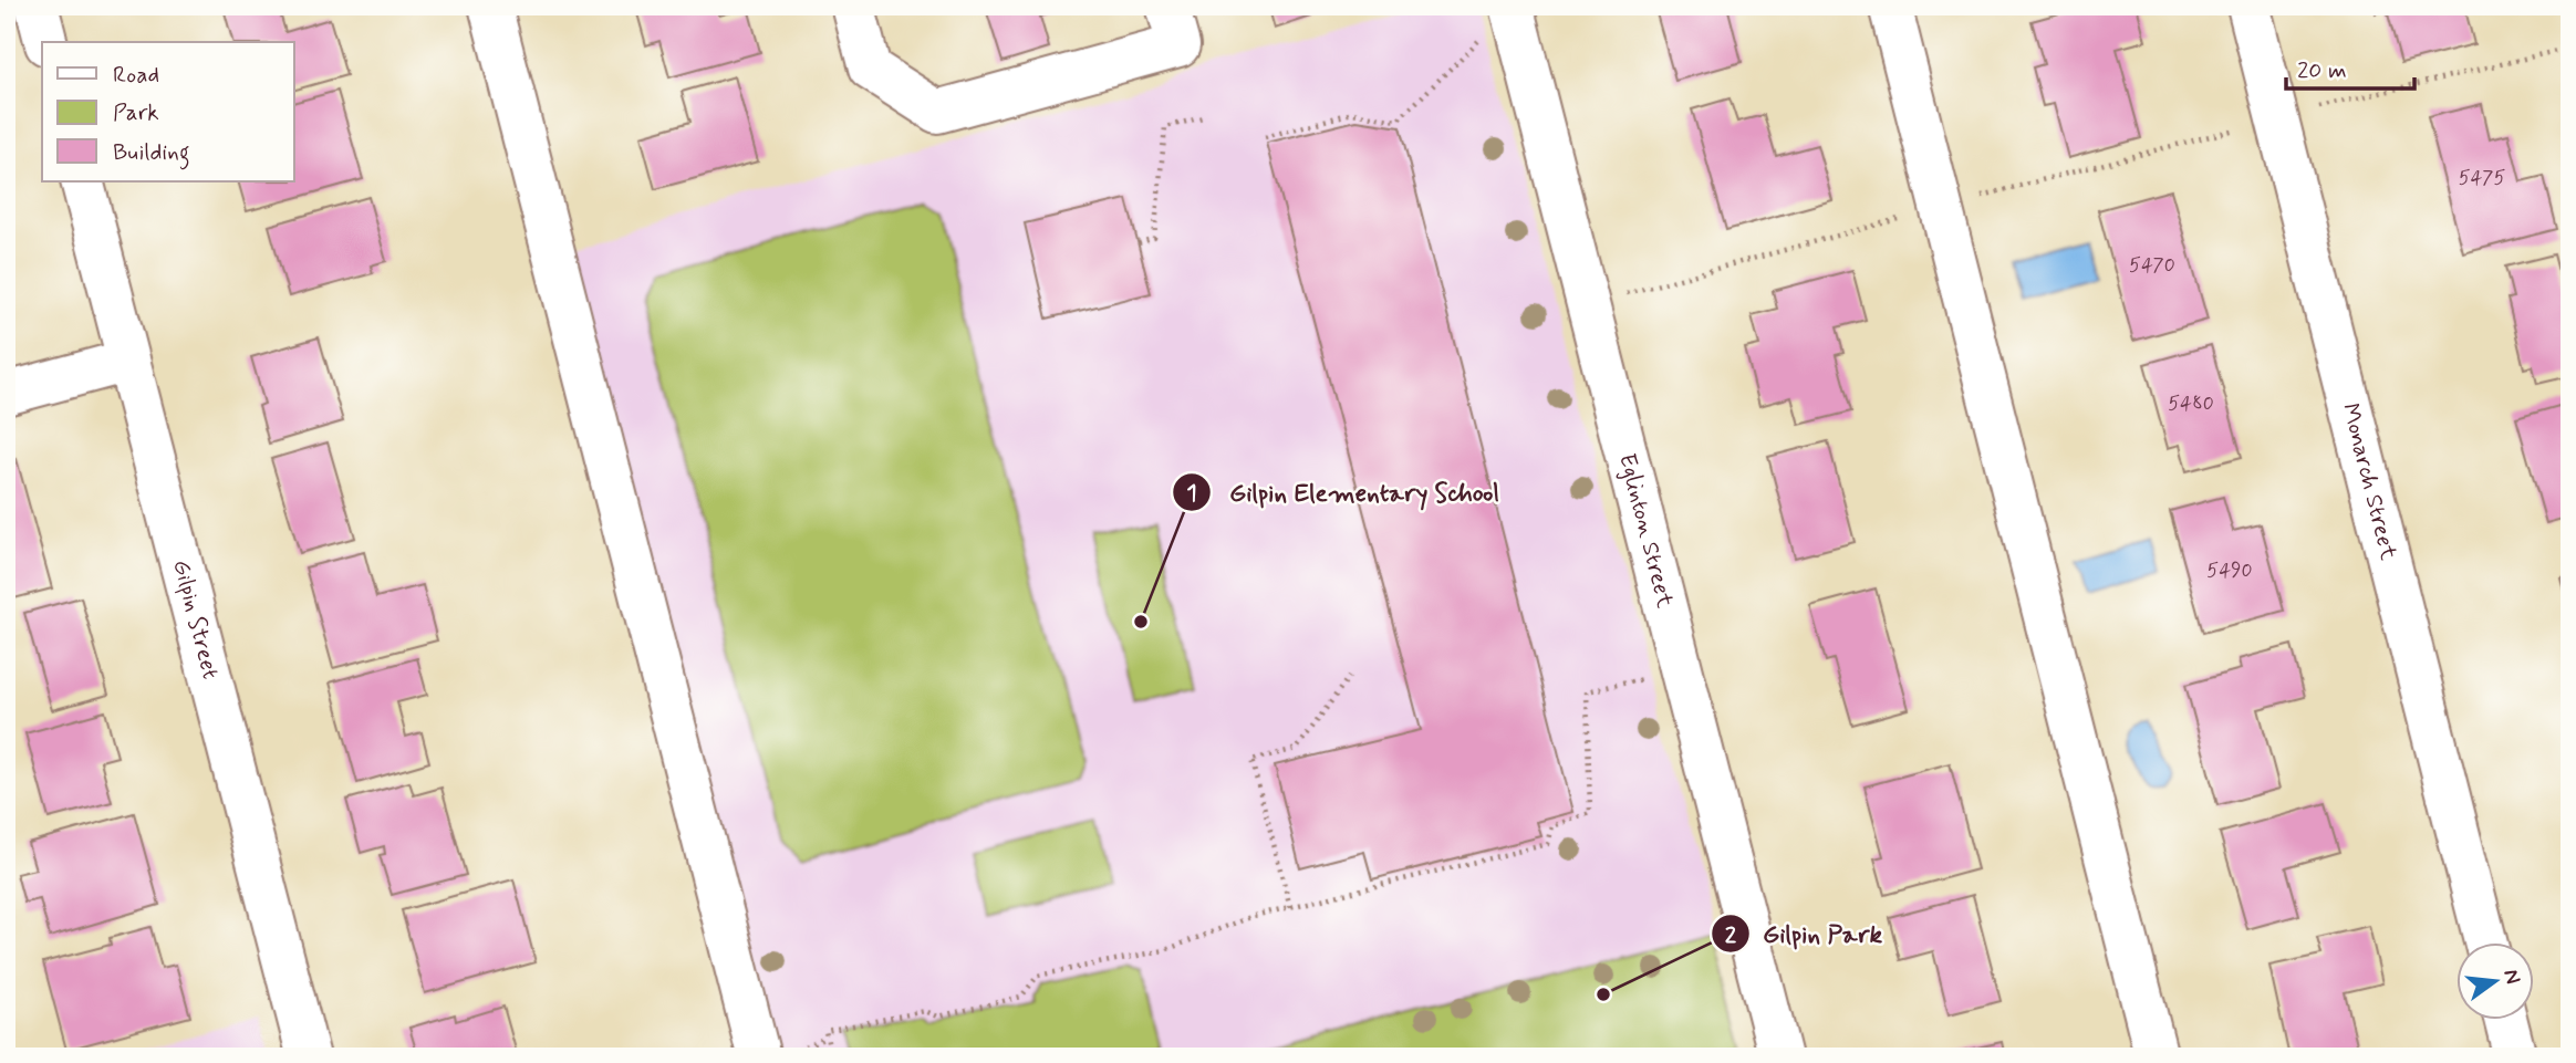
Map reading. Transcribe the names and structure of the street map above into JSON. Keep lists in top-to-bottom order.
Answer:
{
  "streets": {
    "street": ["Monarch Street", "Eglinton Street", "Gilpin Street"]
  },
  "places": ["Gilpin Elementary School", "Gilpin Park"],
  "house_numbers": [
    "5475",
    "5470",
    "5480",
    "5490"
  ],
  "legend": ["Road", "Park", "Building"],
  "scale_bar": "20 m",
  "north": "right"
}
